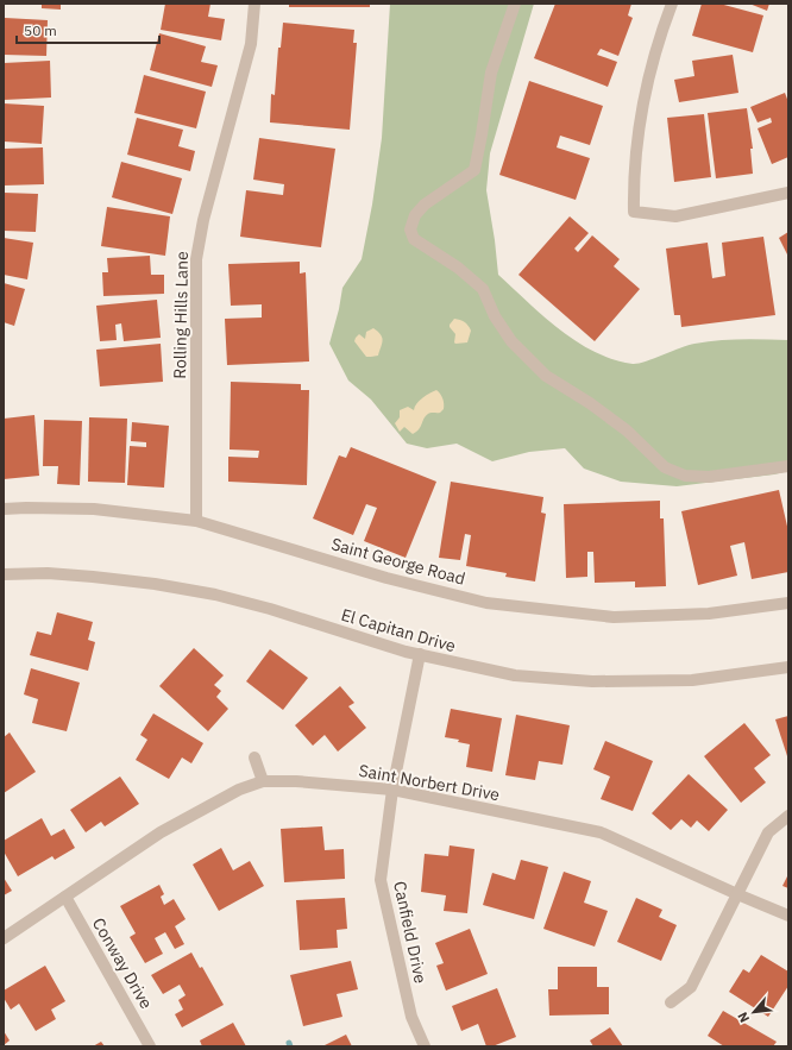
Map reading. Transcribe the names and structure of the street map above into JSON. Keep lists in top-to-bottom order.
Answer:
{
  "streets": {
    "street": [
      "Rolling Hills Lane",
      "Saint George Road",
      "El Capitan Drive",
      "Saint Norbert Drive",
      "Canfield Drive",
      "Conway Drive"
    ]
  },
  "crossings": [
    ["Rolling Hills Lane", "Saint George Road"],
    ["El Capitan Drive", "Canfield Drive"],
    ["Saint Norbert Drive", "Canfield Drive"],
    ["Saint Norbert Drive", "Conway Drive"]
  ],
  "scale_bar": "50 m",
  "north": "bottom left"
}
